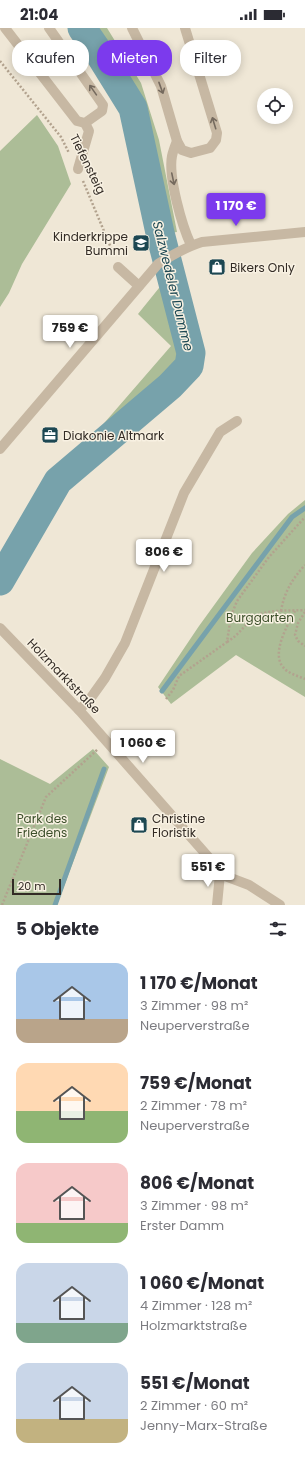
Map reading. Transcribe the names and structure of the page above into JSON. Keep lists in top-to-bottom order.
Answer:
{
  "streets": {
    "street": ["Holzmarktstraße"],
    "path": ["Tiefensteig"]
  },
  "water": ["Salzwedeler Dumme"],
  "parks": ["Burggarten", "Park des Friedens"],
  "places": {
    "school or university": ["Kinderkrippe Bummi"],
    "shop": ["Bikers Only", "Christine Floristik"],
    "office": ["Diakonie Altmark"]
  },
  "scale_bar": "20 m",
  "page": {
    "status": "21:04",
    "chip": ["Kaufen", "Mieten", "Filter"],
    "price": [
      "1 170 €",
      "759 €",
      "806 €",
      "1 060 €",
      "551 €"
    ],
    "scale": "20 m",
    "heading": "5 Objekte",
    "list": [
      {
        "name": "1 170 €/Monat",
        "note": "3 Zimmer · 98 m² · Neuperverstraße"
      },
      {
        "name": "759 €/Monat",
        "note": "2 Zimmer · 78 m² · Neuperverstraße"
      },
      {
        "name": "806 €/Monat",
        "note": "3 Zimmer · 98 m² · Erster Damm"
      },
      {
        "name": "1 060 €/Monat",
        "note": "4 Zimmer · 128 m² · Holzmarktstraße"
      },
      {
        "name": "551 €/Monat",
        "note": "2 Zimmer · 60 m² · Jenny-Marx-Straße"
      }
    ]
  }
}
